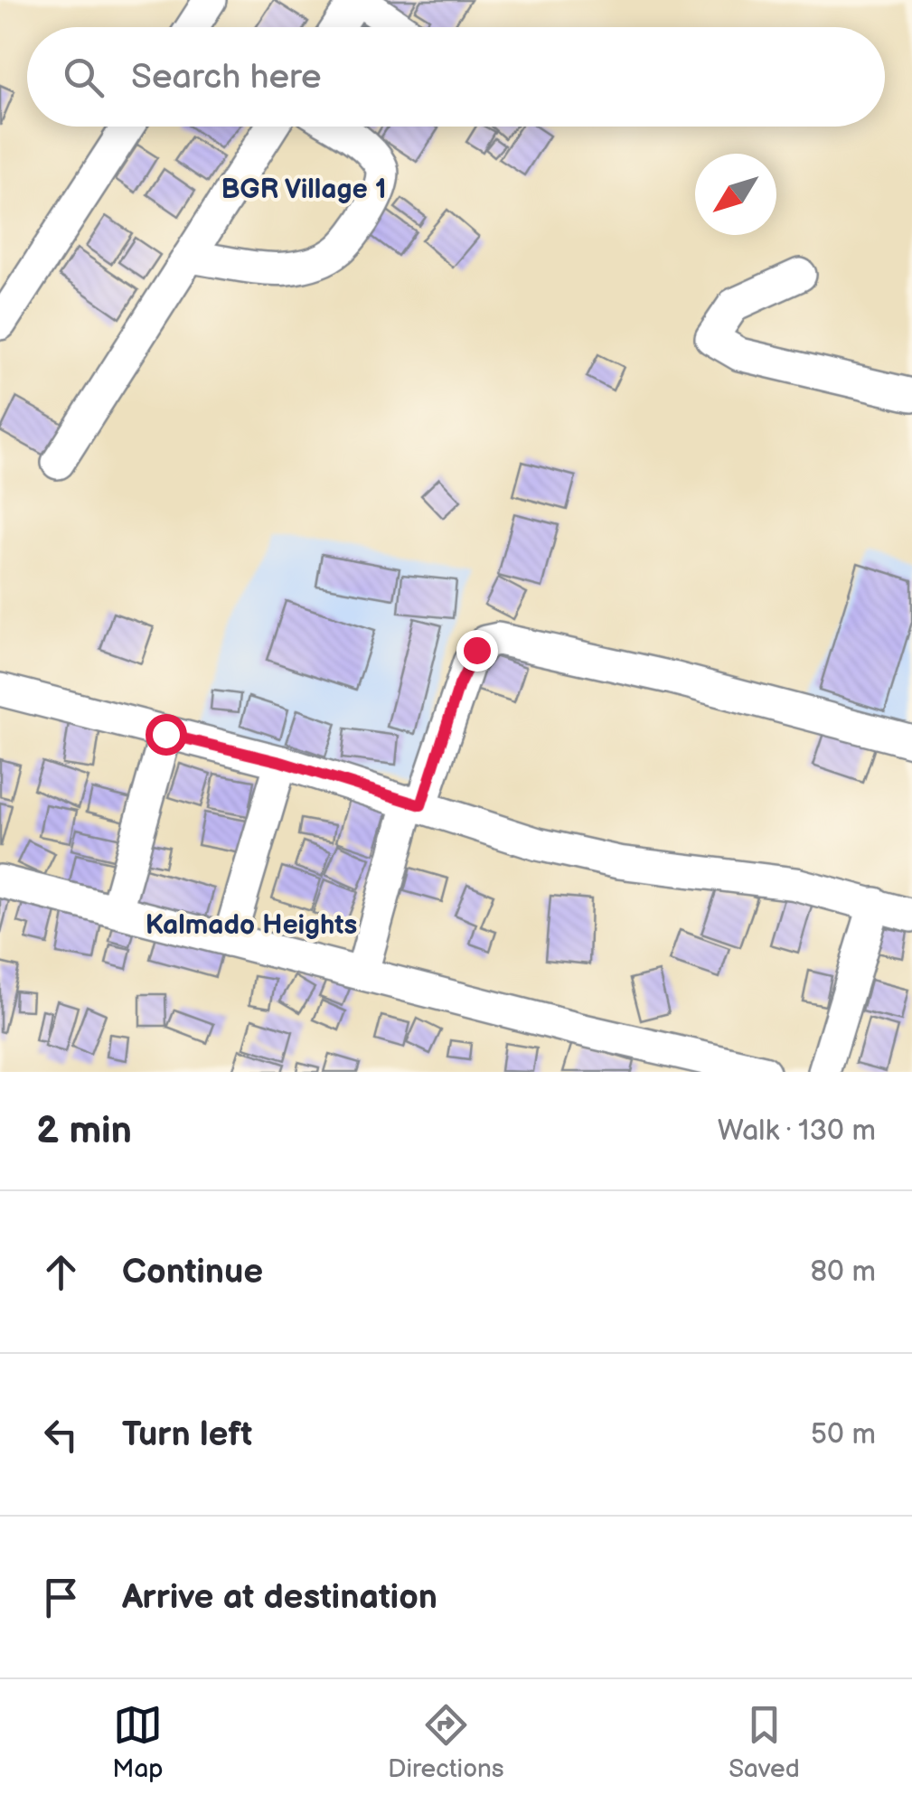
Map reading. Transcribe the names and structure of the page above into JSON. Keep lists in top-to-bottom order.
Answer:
{
  "districts": ["BGR Village 1", "Kalmado Heights"],
  "north": "bottom left",
  "page": {
    "search": "Search here",
    "heading": ["2 min", "Walk · 130 m"],
    "list": [
      ["Continue", "80 m"],
      ["Turn left", "50 m"],
      "Arrive at destination"
    ],
    "nav": ["Map", "Directions", "Saved"]
  }
}
